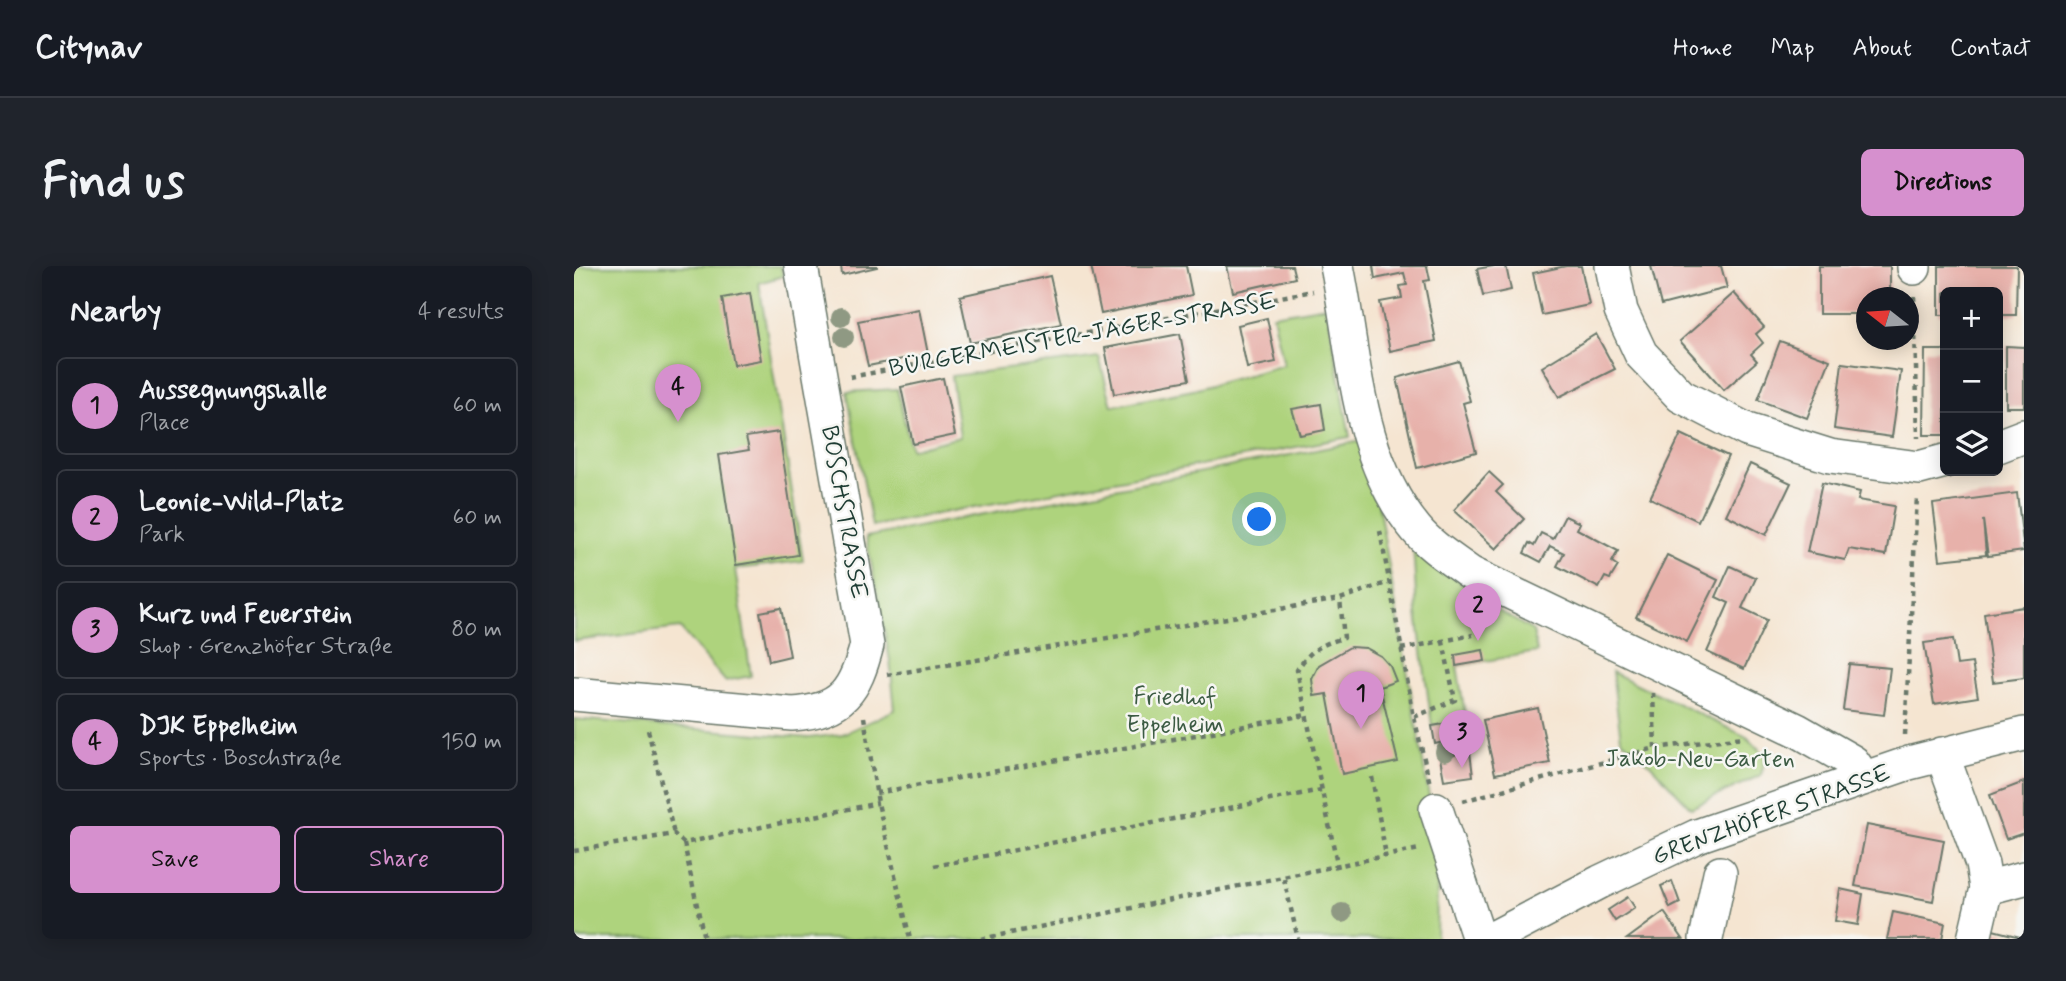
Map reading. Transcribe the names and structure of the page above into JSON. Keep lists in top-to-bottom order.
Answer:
{
  "streets": {
    "street": ["BOSCHSTRASSE", "GRENZHÖFER STRASSE"],
    "path": ["BÜRGERMEISTER-JÄGER-STRASSE"]
  },
  "crossings": [
    ["BÜRGERMEISTER-JÄGER-STRASSE", "BOSCHSTRASSE"]
  ],
  "parks": ["Friedhof Eppelheim", "Jakob-Neu-Garten"],
  "north": "left",
  "page": {
    "header": "Citynav",
    "nav": [
      "Home",
      "Map",
      "About",
      "Contact"
    ],
    "buttons": [
      "Directions",
      ["Save", "Share"]
    ],
    "title": "Find us",
    "heading": ["Nearby", "4 results"],
    "map_buttons": ["+", "−"],
    "list": [
      {
        "mark": "1",
        "name": "Aussegnungshalle",
        "note": "Place",
        "value": "60 m"
      },
      {
        "mark": "2",
        "name": "Leonie-Wild-Platz",
        "note": "Park",
        "value": "60 m"
      },
      {
        "mark": "3",
        "name": "Kurz und Feuerstein",
        "note": "Shop · Grenzhöfer Straße",
        "value": "80 m"
      },
      {
        "mark": "4",
        "name": "DJK Eppelheim",
        "note": "Sports · Boschstraße",
        "value": "150 m"
      }
    ],
    "pins": [
      "4",
      "2",
      "1",
      "3"
    ]
  }
}
